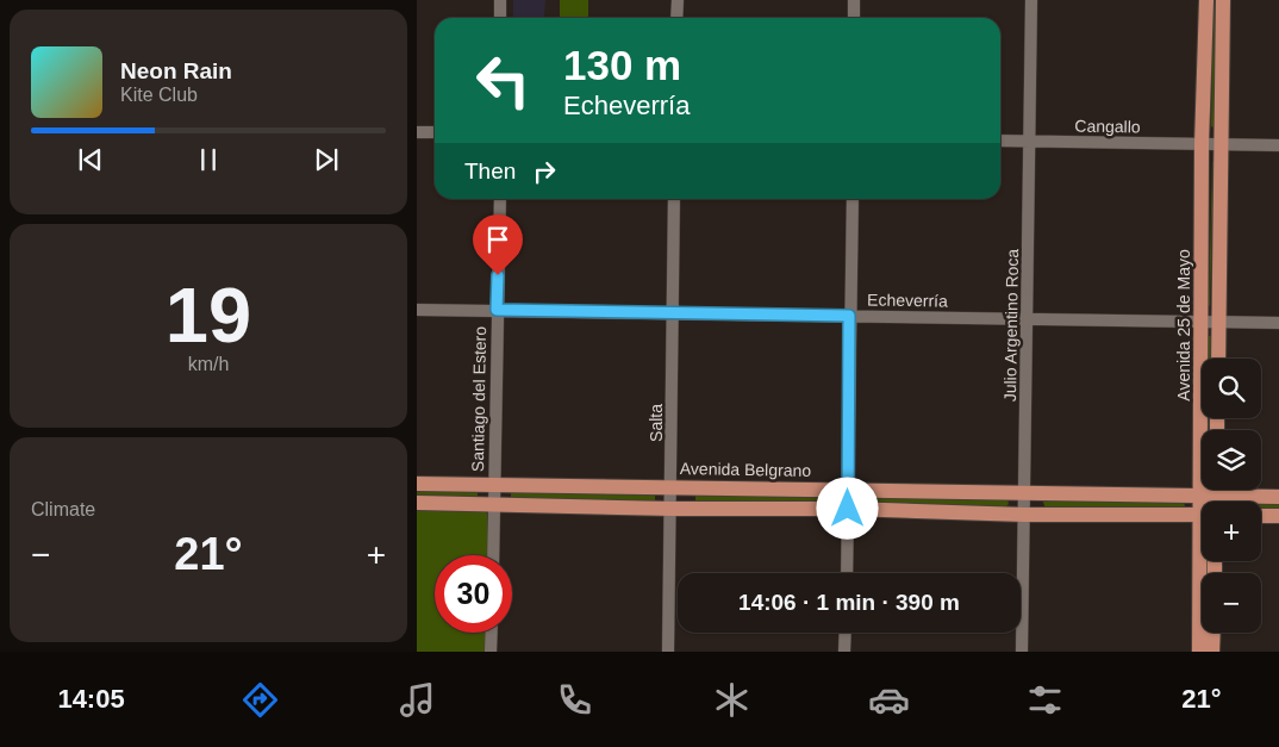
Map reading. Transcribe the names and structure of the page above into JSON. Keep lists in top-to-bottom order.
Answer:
{
  "streets": {
    "main road": ["Avenida 25 de Mayo", "Avenida Belgrano"],
    "street": [
      "Cangallo",
      "Echeverría",
      "Julio Argentino Roca",
      "Santiago del Estero",
      "Salta"
    ]
  },
  "crossings": [
    ["Cangallo", "Julio Argentino Roca"],
    ["Cangallo", "Avenida 25 de Mayo"],
    ["Echeverría", "Julio Argentino Roca"],
    ["Echeverría", "Avenida 25 de Mayo"],
    ["Echeverría", "Santiago del Estero"],
    ["Echeverría", "Salta"],
    ["Julio Argentino Roca", "Avenida Belgrano"],
    ["Avenida 25 de Mayo", "Avenida Belgrano"],
    ["Santiago del Estero", "Avenida Belgrano"],
    ["Salta", "Avenida Belgrano"]
  ],
  "page": {
    "turn": ["130 m", "Echeverría"],
    "song": ["Neon Rain", "Kite Club"],
    "then": "Then",
    "tile": [
      ["19", "km/h"],
      "Climate"
    ],
    "map_buttons": ["+", "−"],
    "heat": ["−", "21°", "+"],
    "limit": "30",
    "trip": "14:06 · 1 min · 390 m",
    "tabs": ["14:05", "21°"]
  }
}
